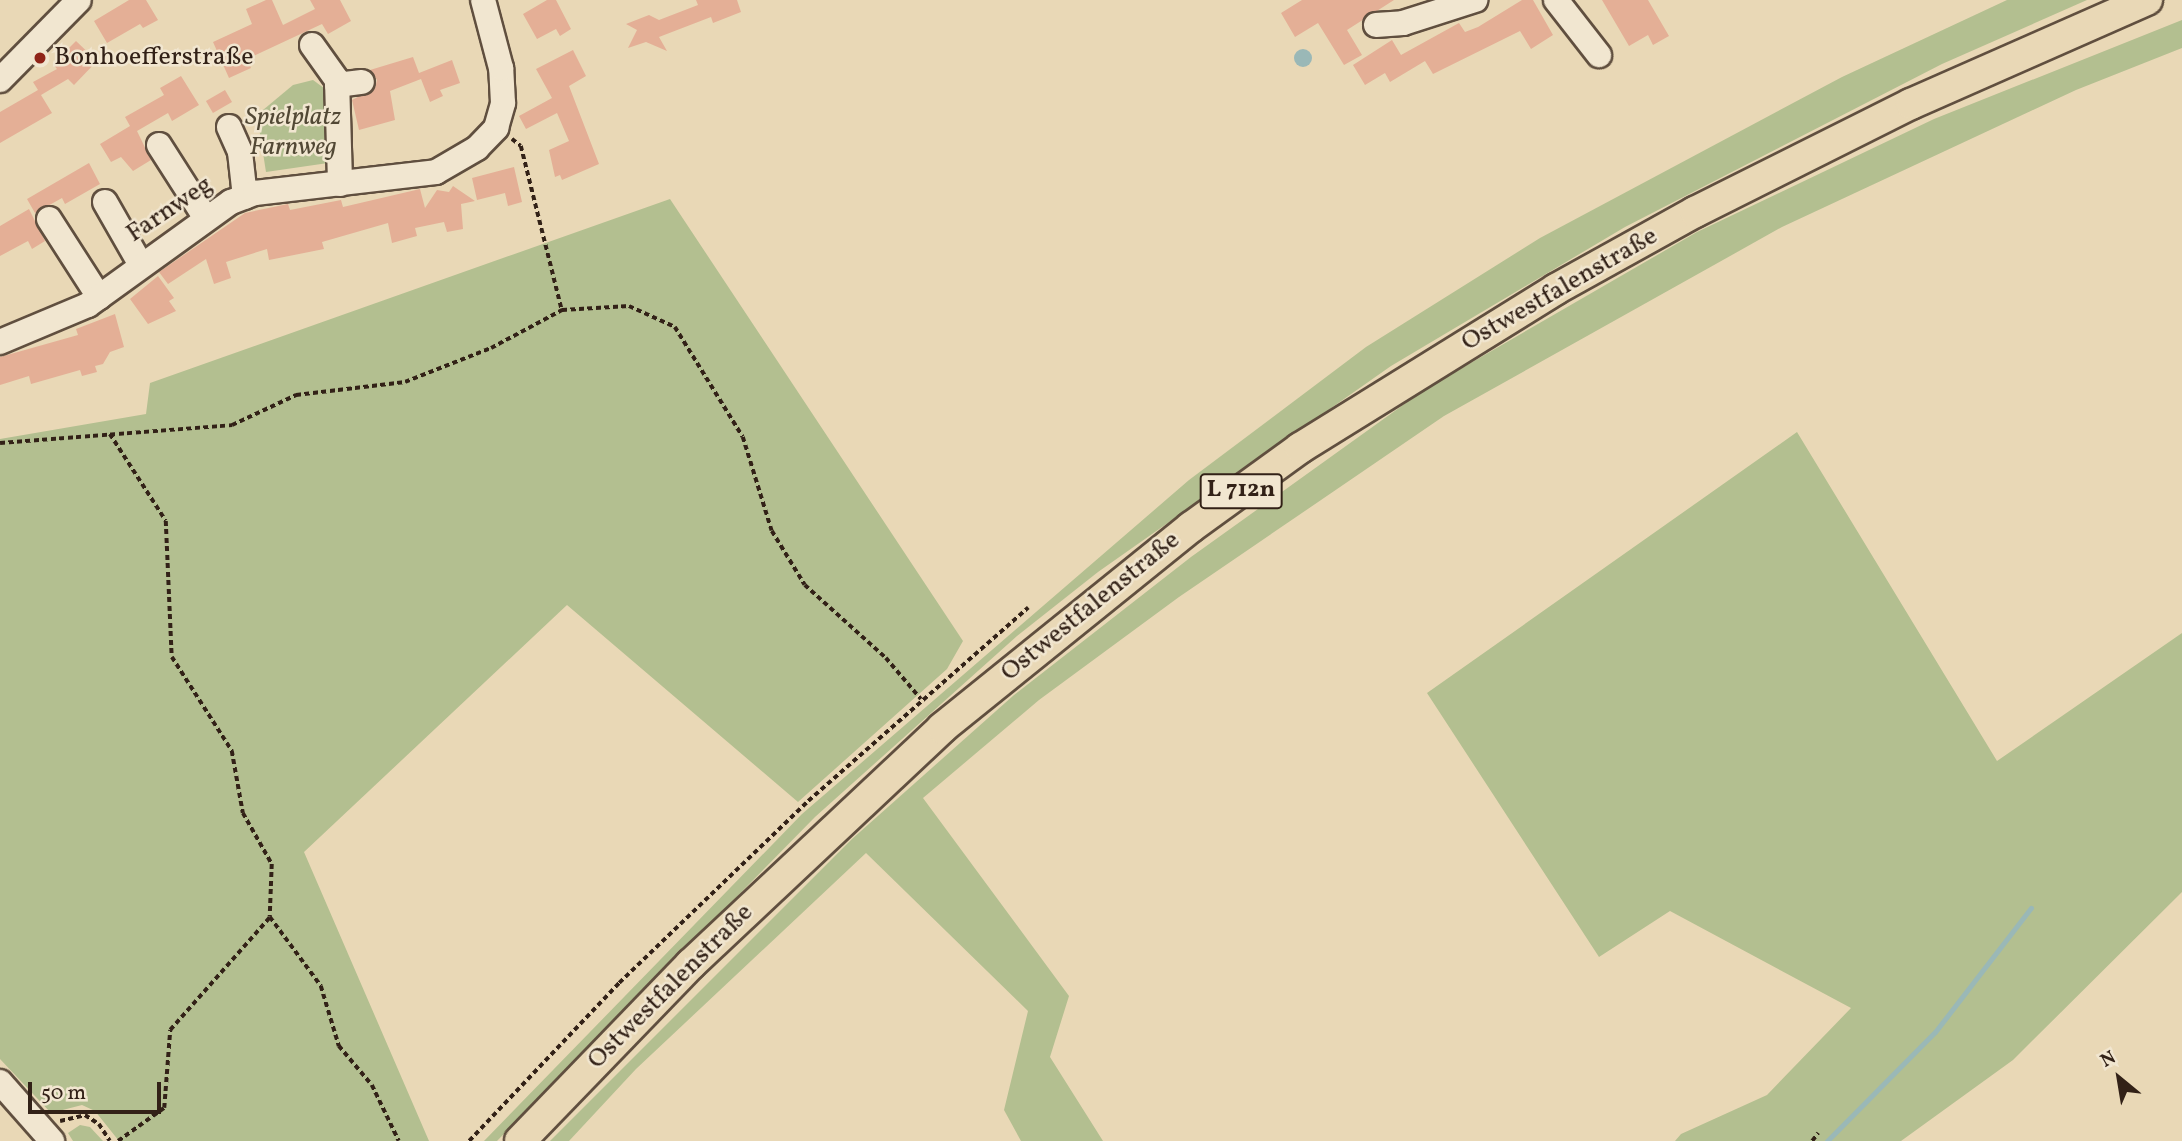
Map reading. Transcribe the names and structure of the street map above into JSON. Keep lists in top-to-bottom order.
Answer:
{
  "streets": {
    "main road": ["Ostwestfalenstraße", "L 712n"],
    "street": ["Farnweg"]
  },
  "parks": ["Spielplatz Farnweg"],
  "places": ["Bonhoefferstraße"],
  "scale_bar": "50 m",
  "north": "top left"
}
